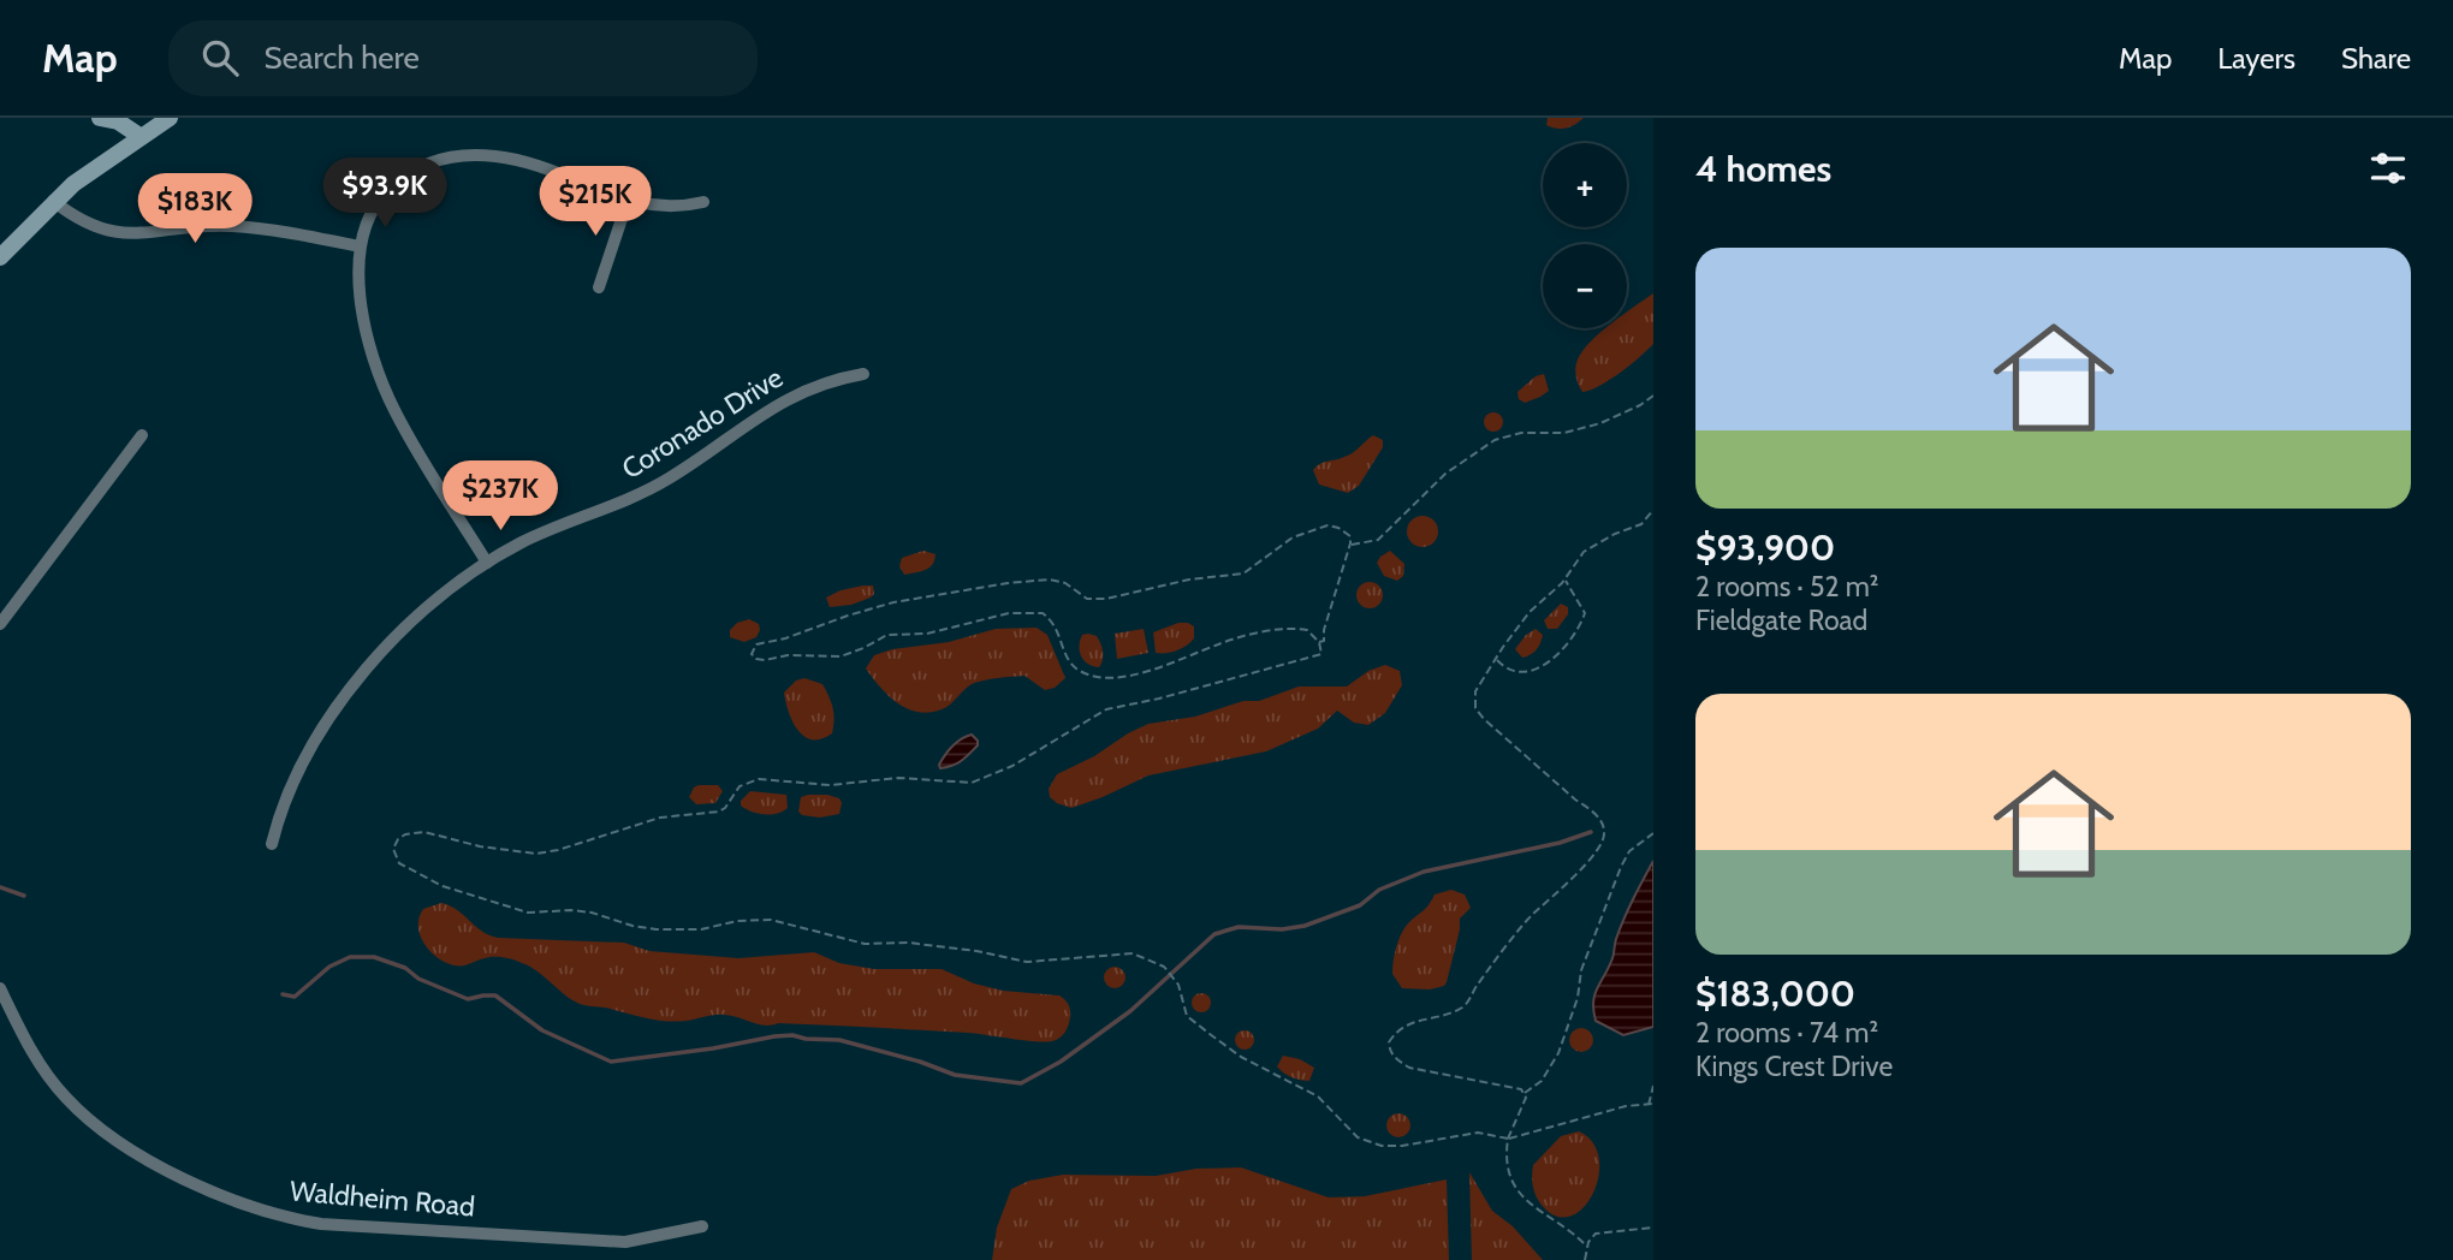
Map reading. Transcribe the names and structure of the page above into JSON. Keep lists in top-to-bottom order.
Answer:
{
  "streets": {
    "street": ["Coronado Drive", "Waldheim Road"]
  },
  "page": {
    "header": "Map",
    "search": "Search here",
    "nav": ["Map", "Layers", "Share"],
    "heading": "4 homes",
    "map_buttons": ["+", "−"],
    "price": [
      "$93.9K",
      "$215K",
      "$183K",
      "$237K"
    ],
    "list": [
      {
        "name": "$93,900",
        "note": "2 rooms · 52 m² · Fieldgate Road"
      },
      {
        "name": "$183,000",
        "note": "2 rooms · 74 m² · Kings Crest Drive"
      }
    ]
  }
}
